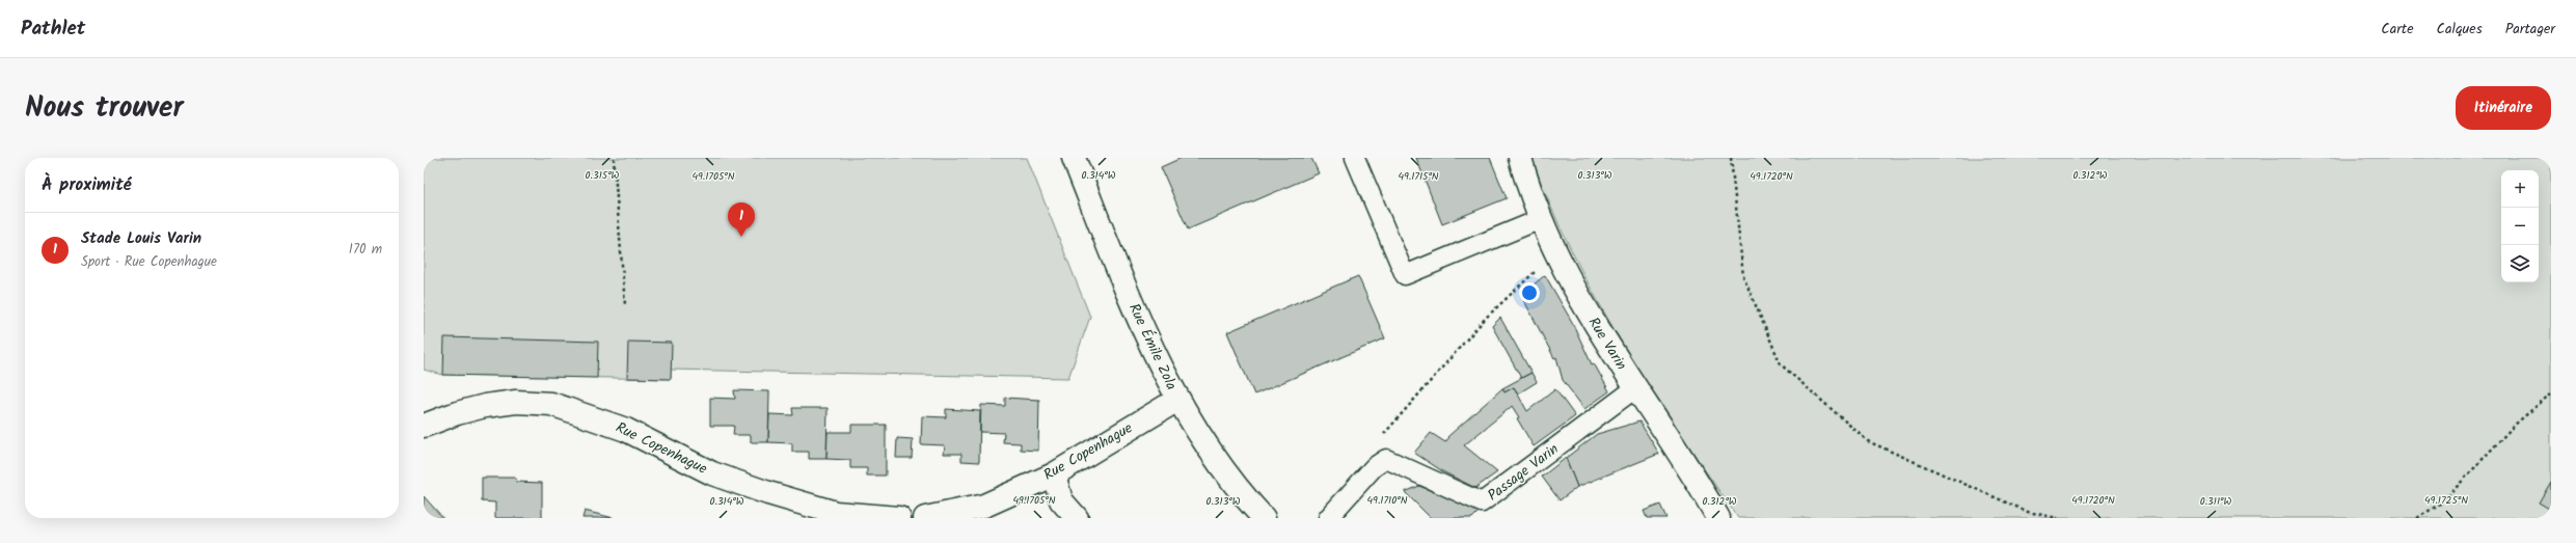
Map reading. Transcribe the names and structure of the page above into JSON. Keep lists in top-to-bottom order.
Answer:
{
  "streets": {
    "street": ["Rue Varin", "Rue Émile Zola", "Rue Copenhague"],
    "lane": ["Passage Varin"]
  },
  "crossings": [
    ["Rue Varin", "Passage Varin"],
    ["Rue Émile Zola", "Rue Copenhague"]
  ],
  "page": {
    "header": "Pathlet",
    "nav": ["Carte", "Calques", "Partager"],
    "title": "Nous trouver",
    "buttons": "Itinéraire",
    "heading": "À proximité",
    "map_buttons": ["+", "−"],
    "pins": "1",
    "list": [
      {
        "mark": "1",
        "name": "Stade Louis Varin",
        "note": "Sport · Rue Copenhague",
        "value": "170 m"
      }
    ]
  },
  "coordinates": [
    "0.315°W",
    "0.314°W",
    "0.313°W",
    "0.312°W",
    "49.1705°N",
    "49.1715°N",
    "49.1720°N",
    "49.1710°N",
    "49.1725°N",
    "0.311°W"
  ]
}
